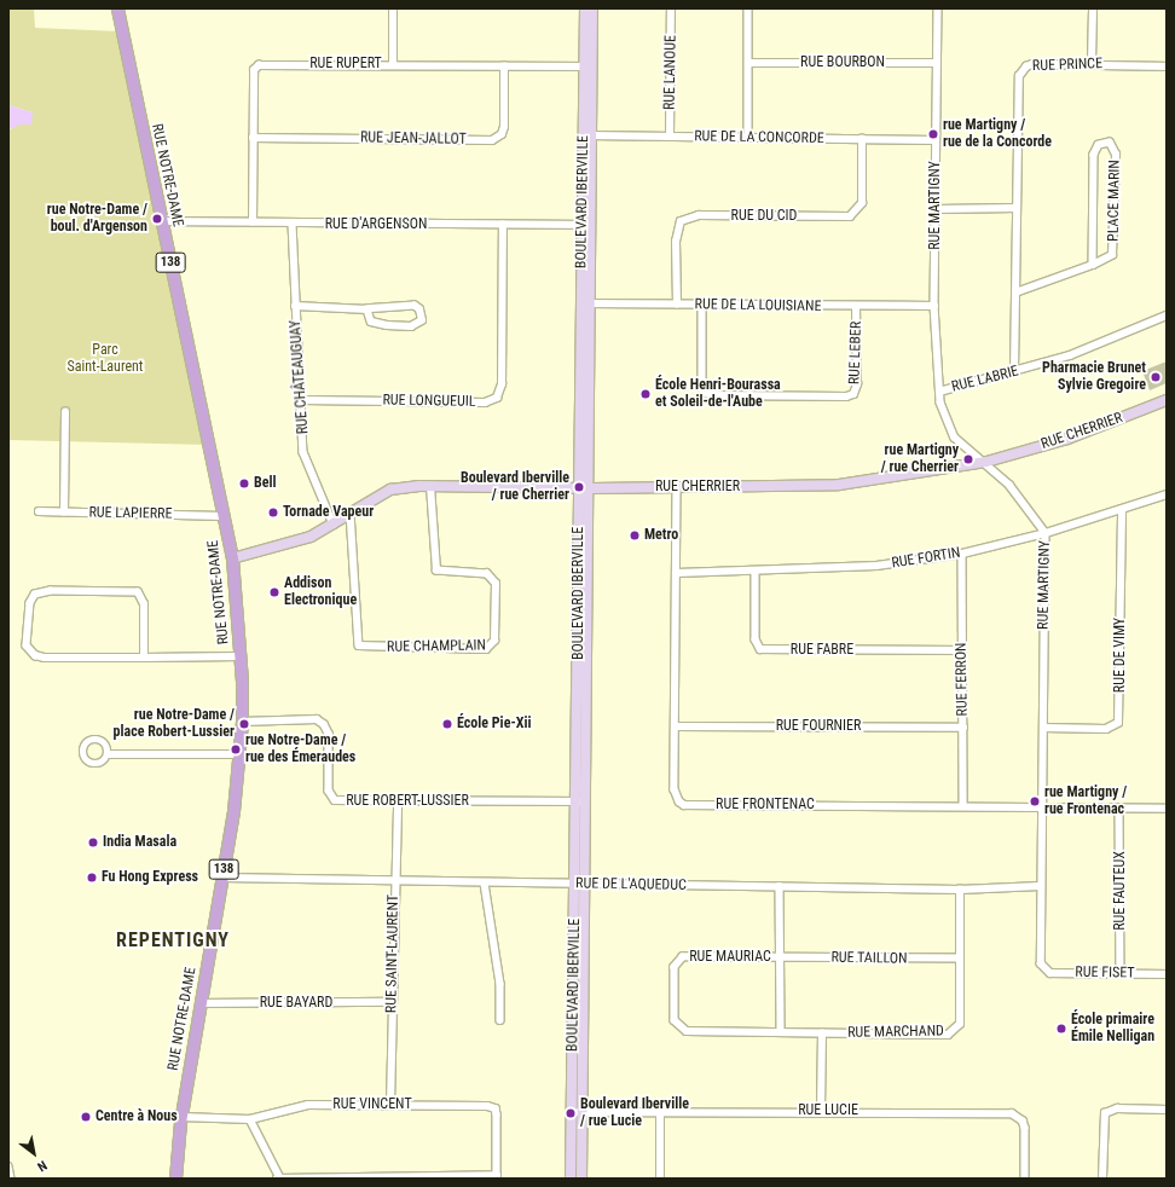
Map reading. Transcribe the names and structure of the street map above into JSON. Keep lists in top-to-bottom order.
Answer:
{
  "streets": {
    "main road": ["RUE NOTRE-DAME", "138"],
    "street": [
      "RUE BOURBON",
      "RUE RUPERT",
      "RUE PRINCE",
      "RUE LANOUE",
      "RUE DE LA CONCORDE",
      "RUE JEAN-JALLOT",
      "PLACE MARIN",
      "BOULEVARD IBERVILLE",
      "RUE MARTIGNY",
      "RUE DU CID",
      "RUE D'ARGENSON",
      "RUE DE LA LOUISIANE",
      "RUE LEBER",
      "RUE CHÂTEAUGUAY",
      "RUE LABRIE",
      "RUE LONGUEUIL",
      "RUE CHERRIER",
      "RUE LAPIERRE",
      "RUE FORTIN",
      "RUE CHAMPLAIN",
      "RUE FABRE",
      "RUE DE VIMY",
      "RUE FERRON",
      "RUE FOURNIER",
      "RUE ROBERT-LUSSIER",
      "RUE FRONTENAC",
      "RUE DE L'AQUEDUC",
      "RUE FAUTEUX",
      "RUE SAINT-LAURENT",
      "RUE MAURIAC",
      "RUE TAILLON",
      "RUE FISET",
      "RUE BAYARD",
      "RUE MARCHAND",
      "RUE VINCENT",
      "RUE LUCIE"
    ]
  },
  "crossings": [
    ["RUE BOURBON", "RUE MARTIGNY"],
    ["RUE RUPERT", "RUE JEAN-JALLOT"],
    ["RUE RUPERT", "BOULEVARD IBERVILLE"],
    ["RUE RUPERT", "RUE D'ARGENSON"],
    ["RUE PRINCE", "PLACE MARIN"],
    ["RUE PRINCE", "RUE LABRIE"],
    ["RUE LANOUE", "RUE DE LA CONCORDE"],
    ["RUE DE LA CONCORDE", "BOULEVARD IBERVILLE"],
    ["RUE DE LA CONCORDE", "RUE MARTIGNY"],
    ["RUE DE LA CONCORDE", "RUE DU CID"],
    ["RUE NOTRE-DAME", "RUE D'ARGENSON"],
    ["RUE NOTRE-DAME", "RUE CHERRIER"],
    ["RUE NOTRE-DAME", "RUE LAPIERRE"],
    ["RUE NOTRE-DAME", "RUE ROBERT-LUSSIER"],
    ["RUE NOTRE-DAME", "RUE DE L'AQUEDUC"],
    ["RUE NOTRE-DAME", "RUE BAYARD"],
    ["RUE NOTRE-DAME", "RUE VINCENT"],
    ["BOULEVARD IBERVILLE", "RUE D'ARGENSON"],
    ["BOULEVARD IBERVILLE", "RUE DE LA LOUISIANE"],
    ["BOULEVARD IBERVILLE", "RUE CHERRIER"],
    ["BOULEVARD IBERVILLE", "RUE ROBERT-LUSSIER"],
    ["BOULEVARD IBERVILLE", "RUE DE L'AQUEDUC"],
    ["BOULEVARD IBERVILLE", "RUE LUCIE"],
    ["RUE MARTIGNY", "RUE DE LA LOUISIANE"],
    ["RUE MARTIGNY", "RUE LABRIE"],
    ["RUE MARTIGNY", "RUE CHERRIER"],
    ["RUE MARTIGNY", "RUE FORTIN"],
    ["RUE MARTIGNY", "RUE DE VIMY"],
    ["RUE MARTIGNY", "RUE FRONTENAC"],
    ["RUE MARTIGNY", "RUE DE L'AQUEDUC"],
    ["RUE MARTIGNY", "RUE FISET"],
    ["RUE DU CID", "RUE DE LA LOUISIANE"],
    ["RUE D'ARGENSON", "RUE CHÂTEAUGUAY"],
    ["RUE D'ARGENSON", "RUE LONGUEUIL"],
    ["RUE DE LA LOUISIANE", "RUE LEBER"],
    ["RUE CHÂTEAUGUAY", "RUE LONGUEUIL"],
    ["RUE CHÂTEAUGUAY", "RUE CHERRIER"],
    ["RUE CHERRIER", "RUE CHAMPLAIN"],
    ["RUE CHERRIER", "RUE FRONTENAC"],
    ["RUE FORTIN", "RUE FABRE"],
    ["RUE FORTIN", "RUE DE VIMY"],
    ["RUE FORTIN", "RUE FERRON"],
    ["RUE FORTIN", "RUE FRONTENAC"],
    ["RUE FABRE", "RUE FERRON"],
    ["RUE FERRON", "RUE FOURNIER"],
    ["RUE FERRON", "RUE FRONTENAC"],
    ["RUE FOURNIER", "RUE FRONTENAC"],
    ["RUE ROBERT-LUSSIER", "RUE SAINT-LAURENT"],
    ["RUE FRONTENAC", "RUE FAUTEUX"],
    ["RUE DE L'AQUEDUC", "RUE SAINT-LAURENT"],
    ["RUE DE L'AQUEDUC", "RUE MARCHAND"],
    ["RUE FAUTEUX", "RUE FISET"],
    ["RUE SAINT-LAURENT", "RUE BAYARD"],
    ["RUE SAINT-LAURENT", "RUE VINCENT"],
    ["RUE MAURIAC", "RUE TAILLON"],
    ["RUE MAURIAC", "RUE MARCHAND"],
    ["RUE TAILLON", "RUE MARCHAND"]
  ],
  "districts": ["REPENTIGNY"],
  "parks": ["Parc Saint-Laurent"],
  "places": [
    "rue Martigny / rue de la Concorde",
    "rue Notre-Dame / boul. d'Argenson",
    "Pharmacie Brunet Sylvie Gregoire",
    "École Henri-Bourassa et Soleil-de-l'Aube",
    "rue Martigny / rue Cherrier",
    "Bell",
    "Boulevard Iberville / rue Cherrier",
    "Tornade Vapeur",
    "Metro",
    "Addison Electronique",
    "rue Notre-Dame / place Robert-Lussier",
    "École Pie-Xii",
    "rue Notre-Dame / rue des Émeraudes",
    "rue Martigny / rue Frontenac",
    "India Masala",
    "Fu Hong Express",
    "École primaire Émile Nelligan",
    "Boulevard Iberville / rue Lucie",
    "Centre à Nous"
  ],
  "north": "bottom right"
}
